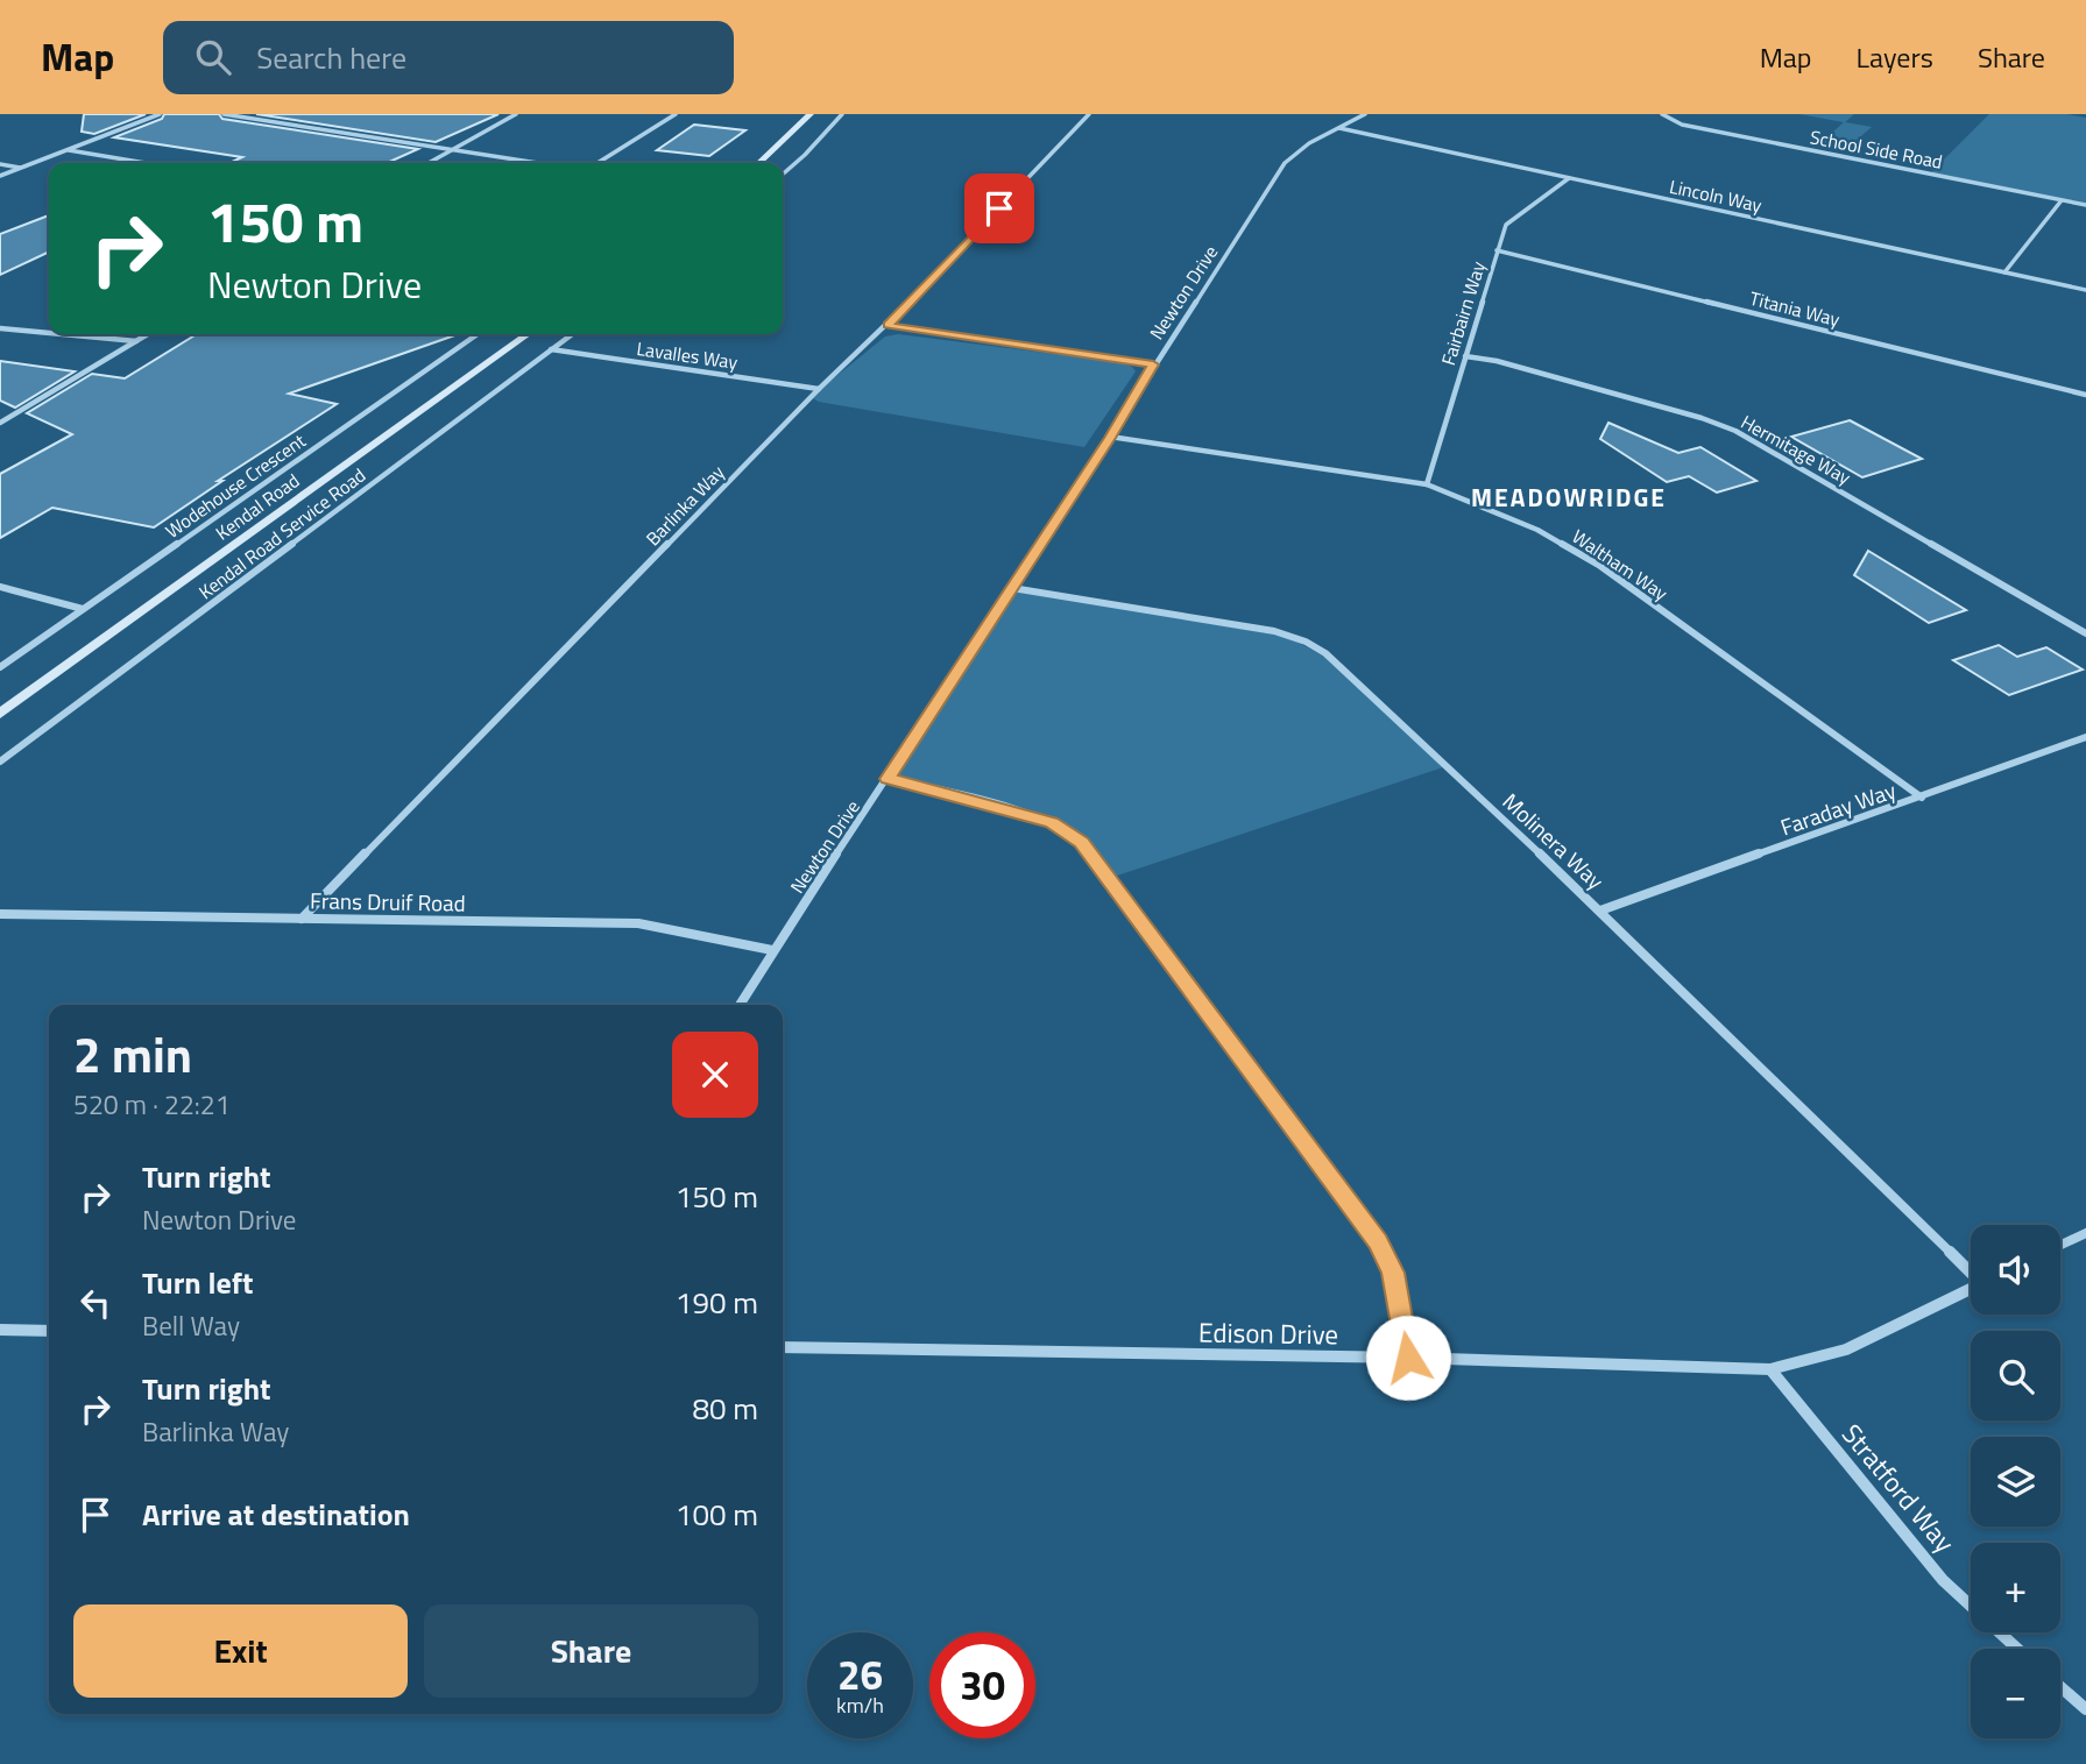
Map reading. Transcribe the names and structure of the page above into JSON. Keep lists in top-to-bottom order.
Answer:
{
  "streets": {
    "main road": ["Kendal Road"],
    "street": [
      "School Side Road",
      "Lincoln Way",
      "Newton Drive",
      "Titania Way",
      "Fairbairn Way",
      "Lavalles Way",
      "Hermitage Way",
      "Wodehouse Crescent",
      "Barlinka Way",
      "Kendal Road Service Road",
      "Waltham Way",
      "Faraday Way",
      "Molinera Way",
      "Frans Druif Road",
      "Edison Drive",
      "Stratford Way"
    ]
  },
  "crossings": [
    ["Lincoln Way", "Newton Drive"],
    ["Lincoln Way", "Fairbairn Way"],
    ["Newton Drive", "Waltham Way"],
    ["Newton Drive", "Molinera Way"],
    ["Newton Drive", "Frans Druif Road"],
    ["Titania Way", "Fairbairn Way"],
    ["Fairbairn Way", "Hermitage Way"],
    ["Fairbairn Way", "Waltham Way"],
    ["Lavalles Way", "Barlinka Way"],
    ["Lavalles Way", "Kendal Road Service Road"],
    ["Barlinka Way", "Frans Druif Road"],
    ["Waltham Way", "Faraday Way"],
    ["Faraday Way", "Molinera Way"],
    ["Edison Drive", "Stratford Way"]
  ],
  "districts": ["MEADOWRIDGE"],
  "page": {
    "header": "Map",
    "search": "Search here",
    "nav": ["Map", "Layers", "Share"],
    "turn": ["150 m", "Newton Drive"],
    "heading": ["2 min", "520 m · 22:21"],
    "list": [
      {
        "name": "Turn right",
        "note": "Newton Drive",
        "value": "150 m"
      },
      {
        "name": "Turn left",
        "note": "Bell Way",
        "value": "190 m"
      },
      {
        "name": "Turn right",
        "note": "Barlinka Way",
        "value": "80 m"
      },
      {
        "name": "Arrive at destination",
        "value": "100 m"
      }
    ],
    "map_buttons": ["+", "−"],
    "buttons": ["Exit", "Share"],
    "speed": "26 km/h",
    "limit": "30"
  }
}
